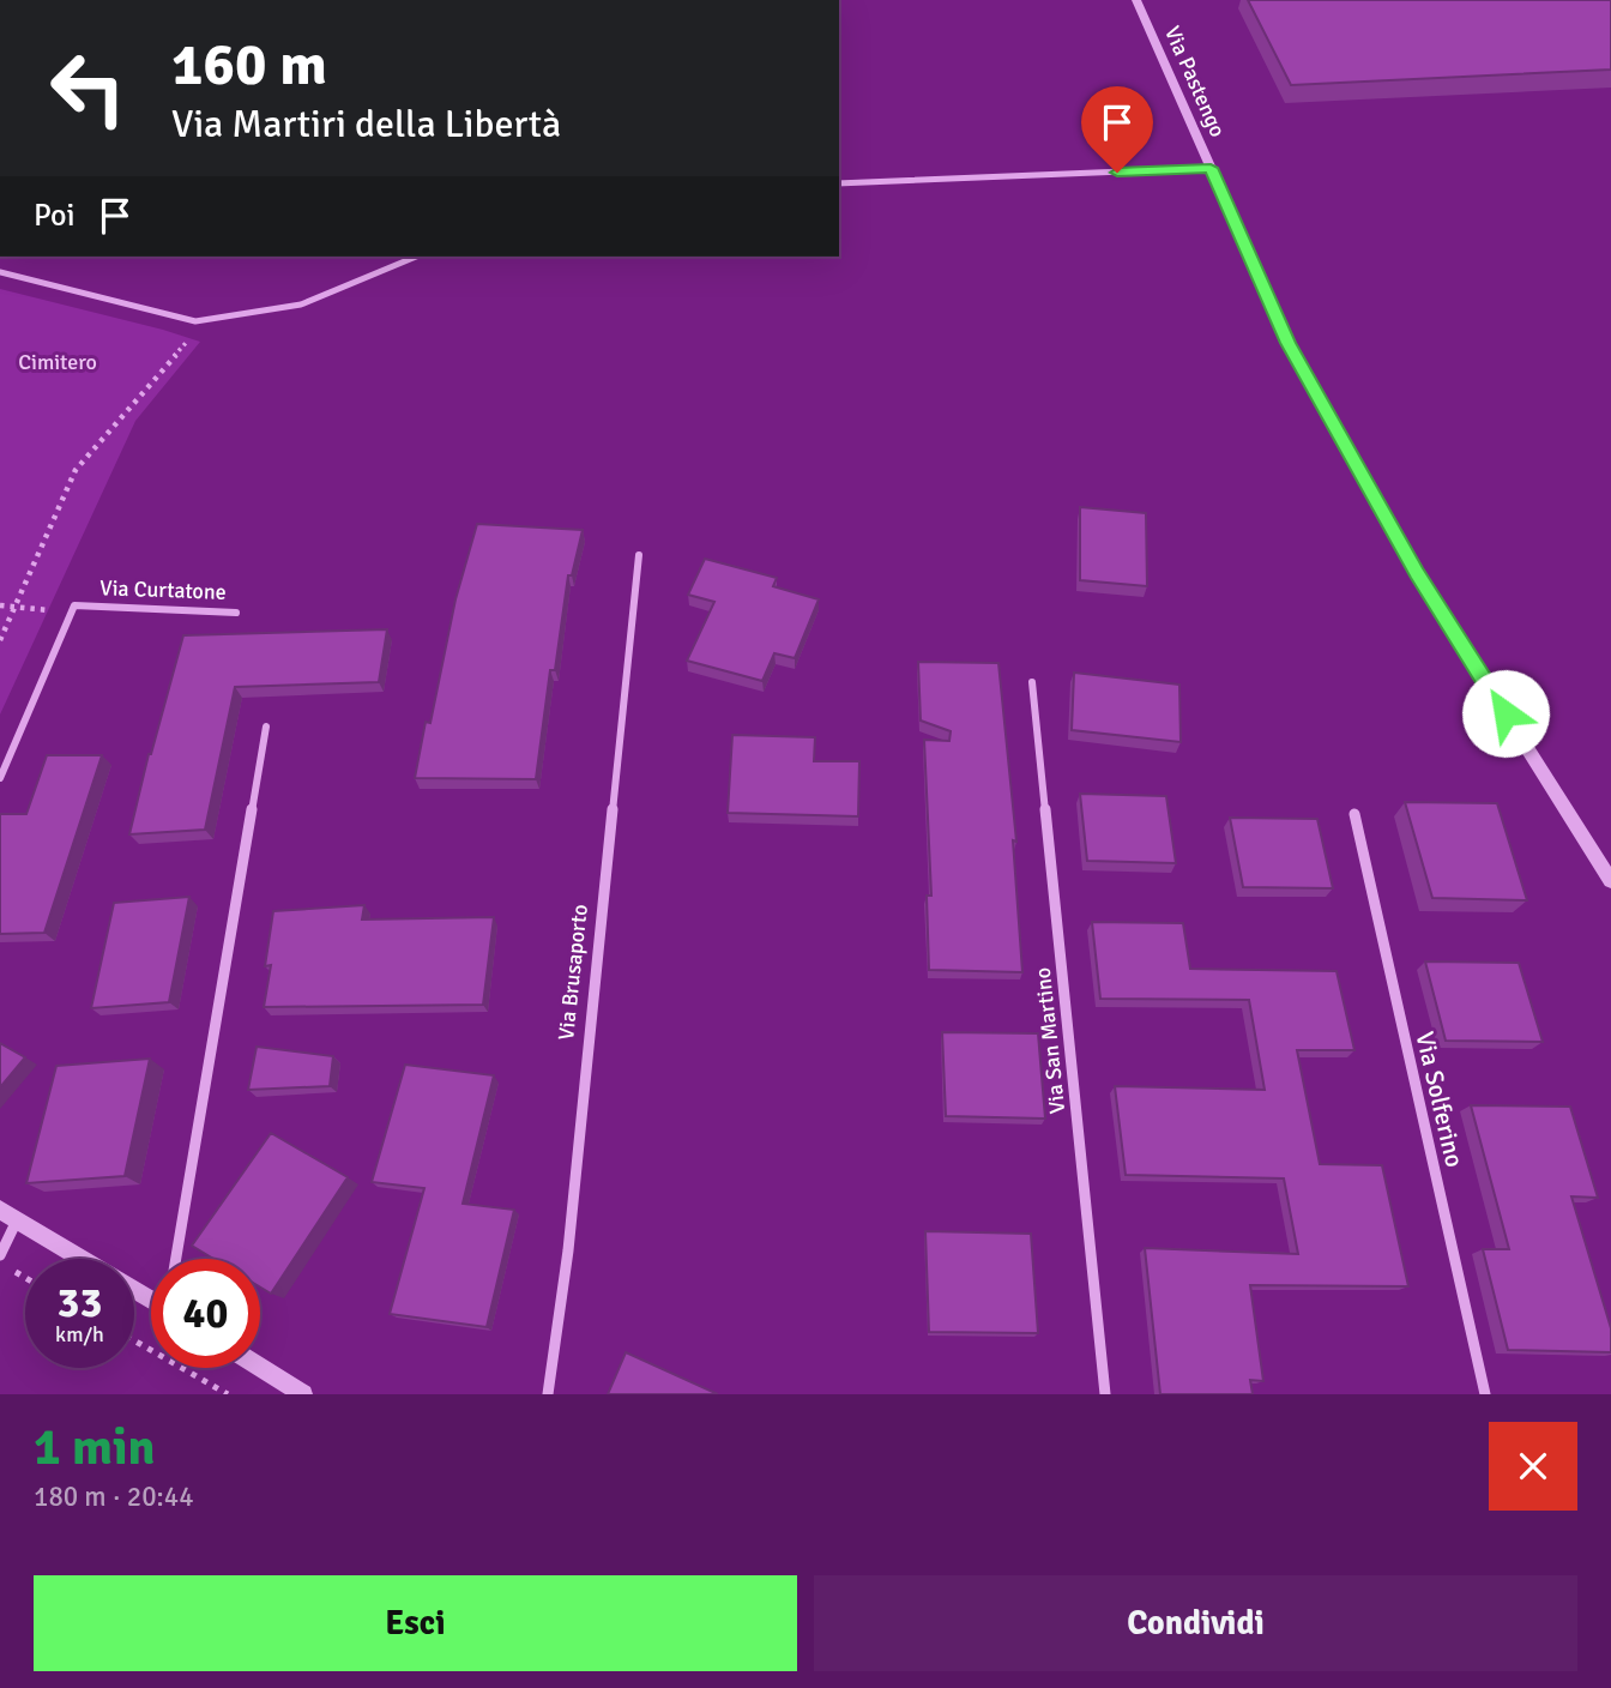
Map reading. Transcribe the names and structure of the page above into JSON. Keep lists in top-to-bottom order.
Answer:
{
  "streets": {
    "street": [
      "Via Pastengo",
      "Via Curtatone",
      "Via Brusaporto",
      "Via San Martino",
      "Via Solferino"
    ]
  },
  "parks": ["Cimitero"],
  "page": {
    "turn": ["160 m", "Via Martiri della Libertà"],
    "then": "Poi",
    "speed": "33 km/h",
    "limit": "40",
    "heading": ["1 min", "180 m · 20:44"],
    "buttons": ["Esci", "Condividi"]
  }
}
